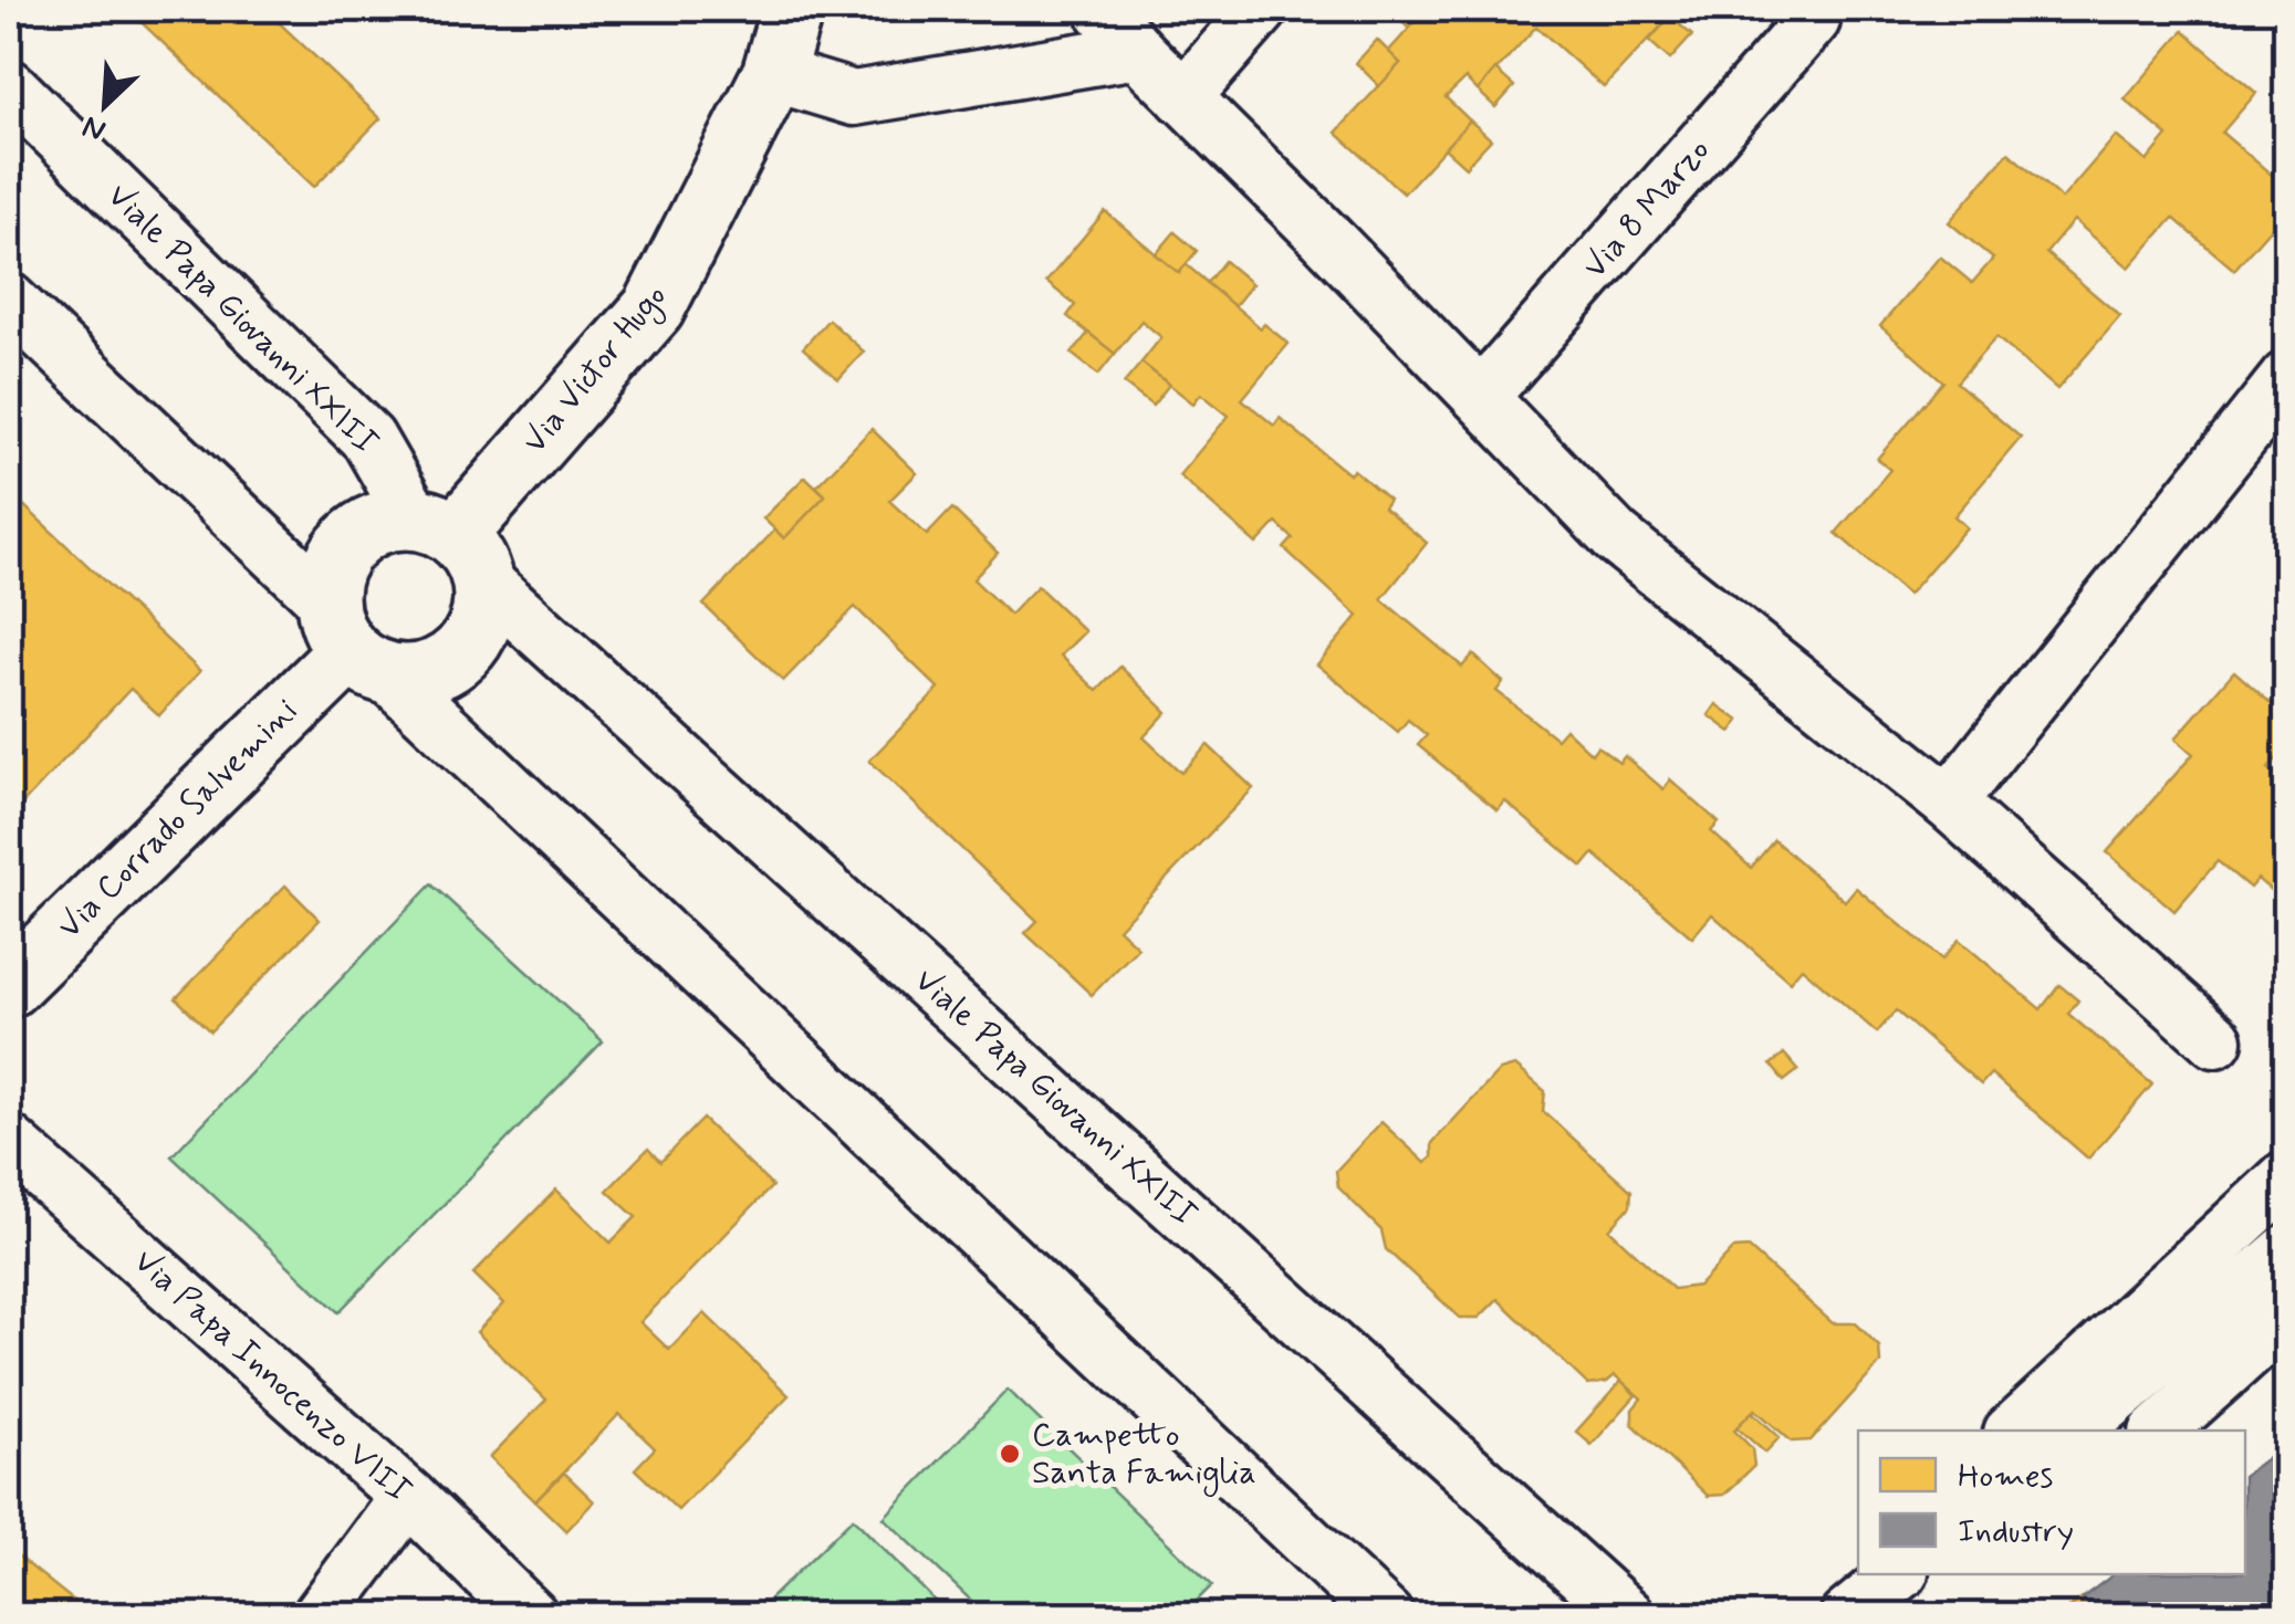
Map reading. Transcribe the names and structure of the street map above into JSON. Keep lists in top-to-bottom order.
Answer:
{
  "streets": {
    "main road": ["Via Victor Hugo", "Via Corrado Salvemini"],
    "street": ["Via 8 Marzo", "Viale Papa Giovanni XXIII", "Via Papa Innocenzo VIII"]
  },
  "crossings": [
    ["Viale Papa Giovanni XXIII", "Via Victor Hugo"],
    ["Viale Papa Giovanni XXIII", "Via Corrado Salvemini"],
    ["Via Victor Hugo", "Via Corrado Salvemini"]
  ],
  "places": ["Campetto Santa Famiglia"],
  "legend": ["Homes", "Industry"],
  "north": "bottom left"
}
